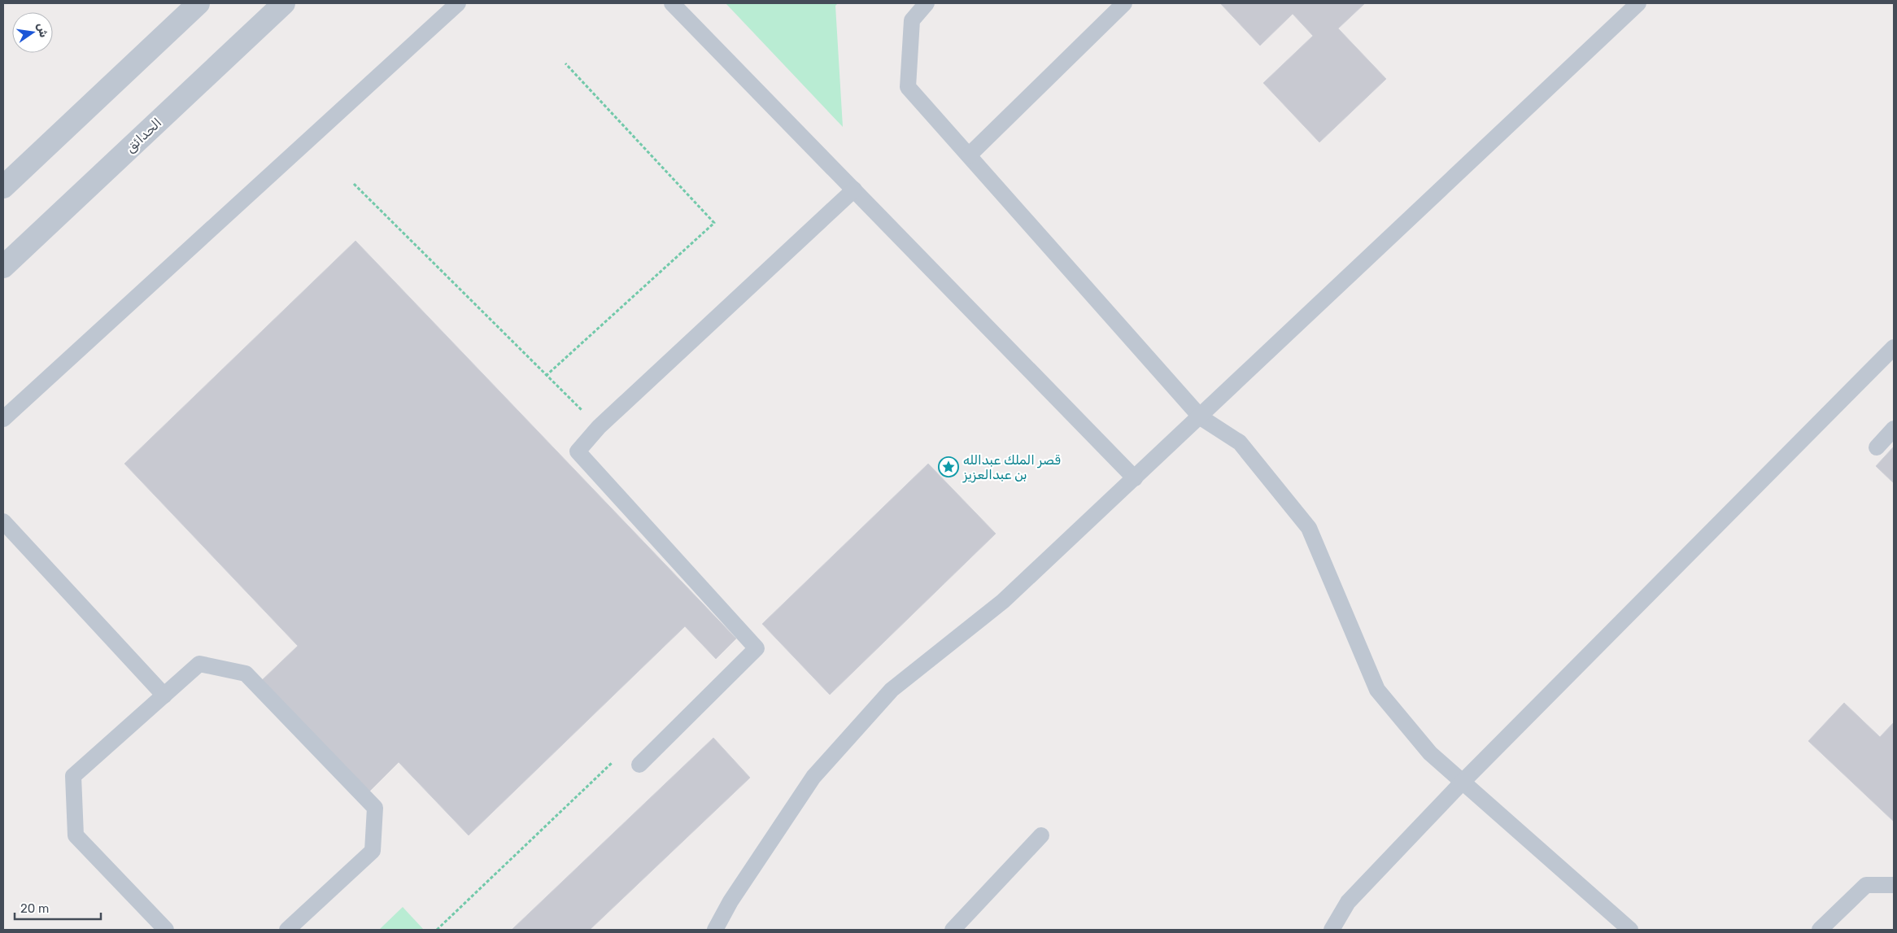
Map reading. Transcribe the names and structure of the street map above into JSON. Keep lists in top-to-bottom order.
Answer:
{
  "streets": {
    "street": ["الحدائق"]
  },
  "places": {
    "place": ["قصر الملك عبدالله بن عبدالعزيز"]
  },
  "scale_bar": "20 m",
  "north": "right"
}
